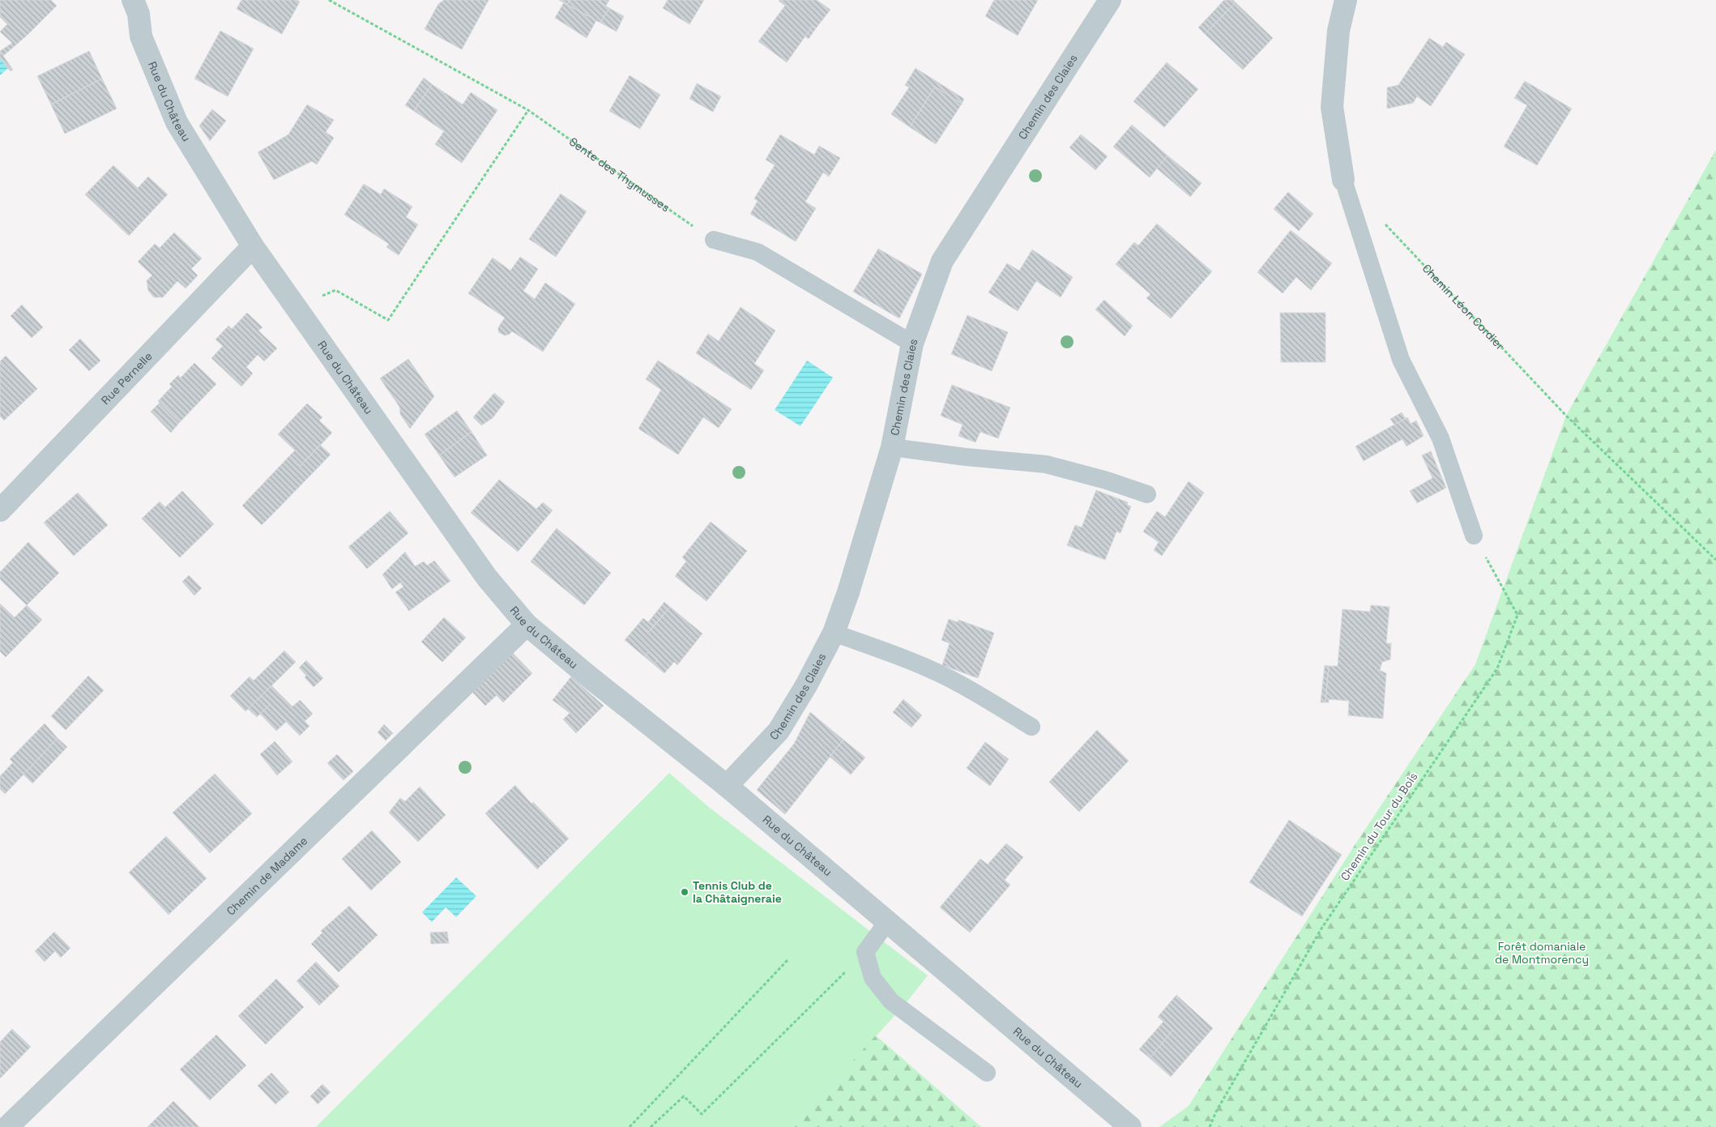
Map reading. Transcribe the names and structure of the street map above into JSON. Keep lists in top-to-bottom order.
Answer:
{
  "streets": {
    "street": [
      "Chemin des Claies",
      "Rue du Château",
      "Rue Pernelle",
      "Chemin de Madame"
    ],
    "path": ["Sente des Thymusses", "Chemin Léon Cordier", "Chemin du Tour du Bois"]
  },
  "crossings": [
    ["Chemin des Claies", "Rue du Château"],
    ["Rue du Château", "Rue Pernelle"],
    ["Rue du Château", "Chemin de Madame"]
  ],
  "parks": ["Forêt domaniale de Montmorency"],
  "places": ["Tennis Club de la Châtaigneraie"]
}
